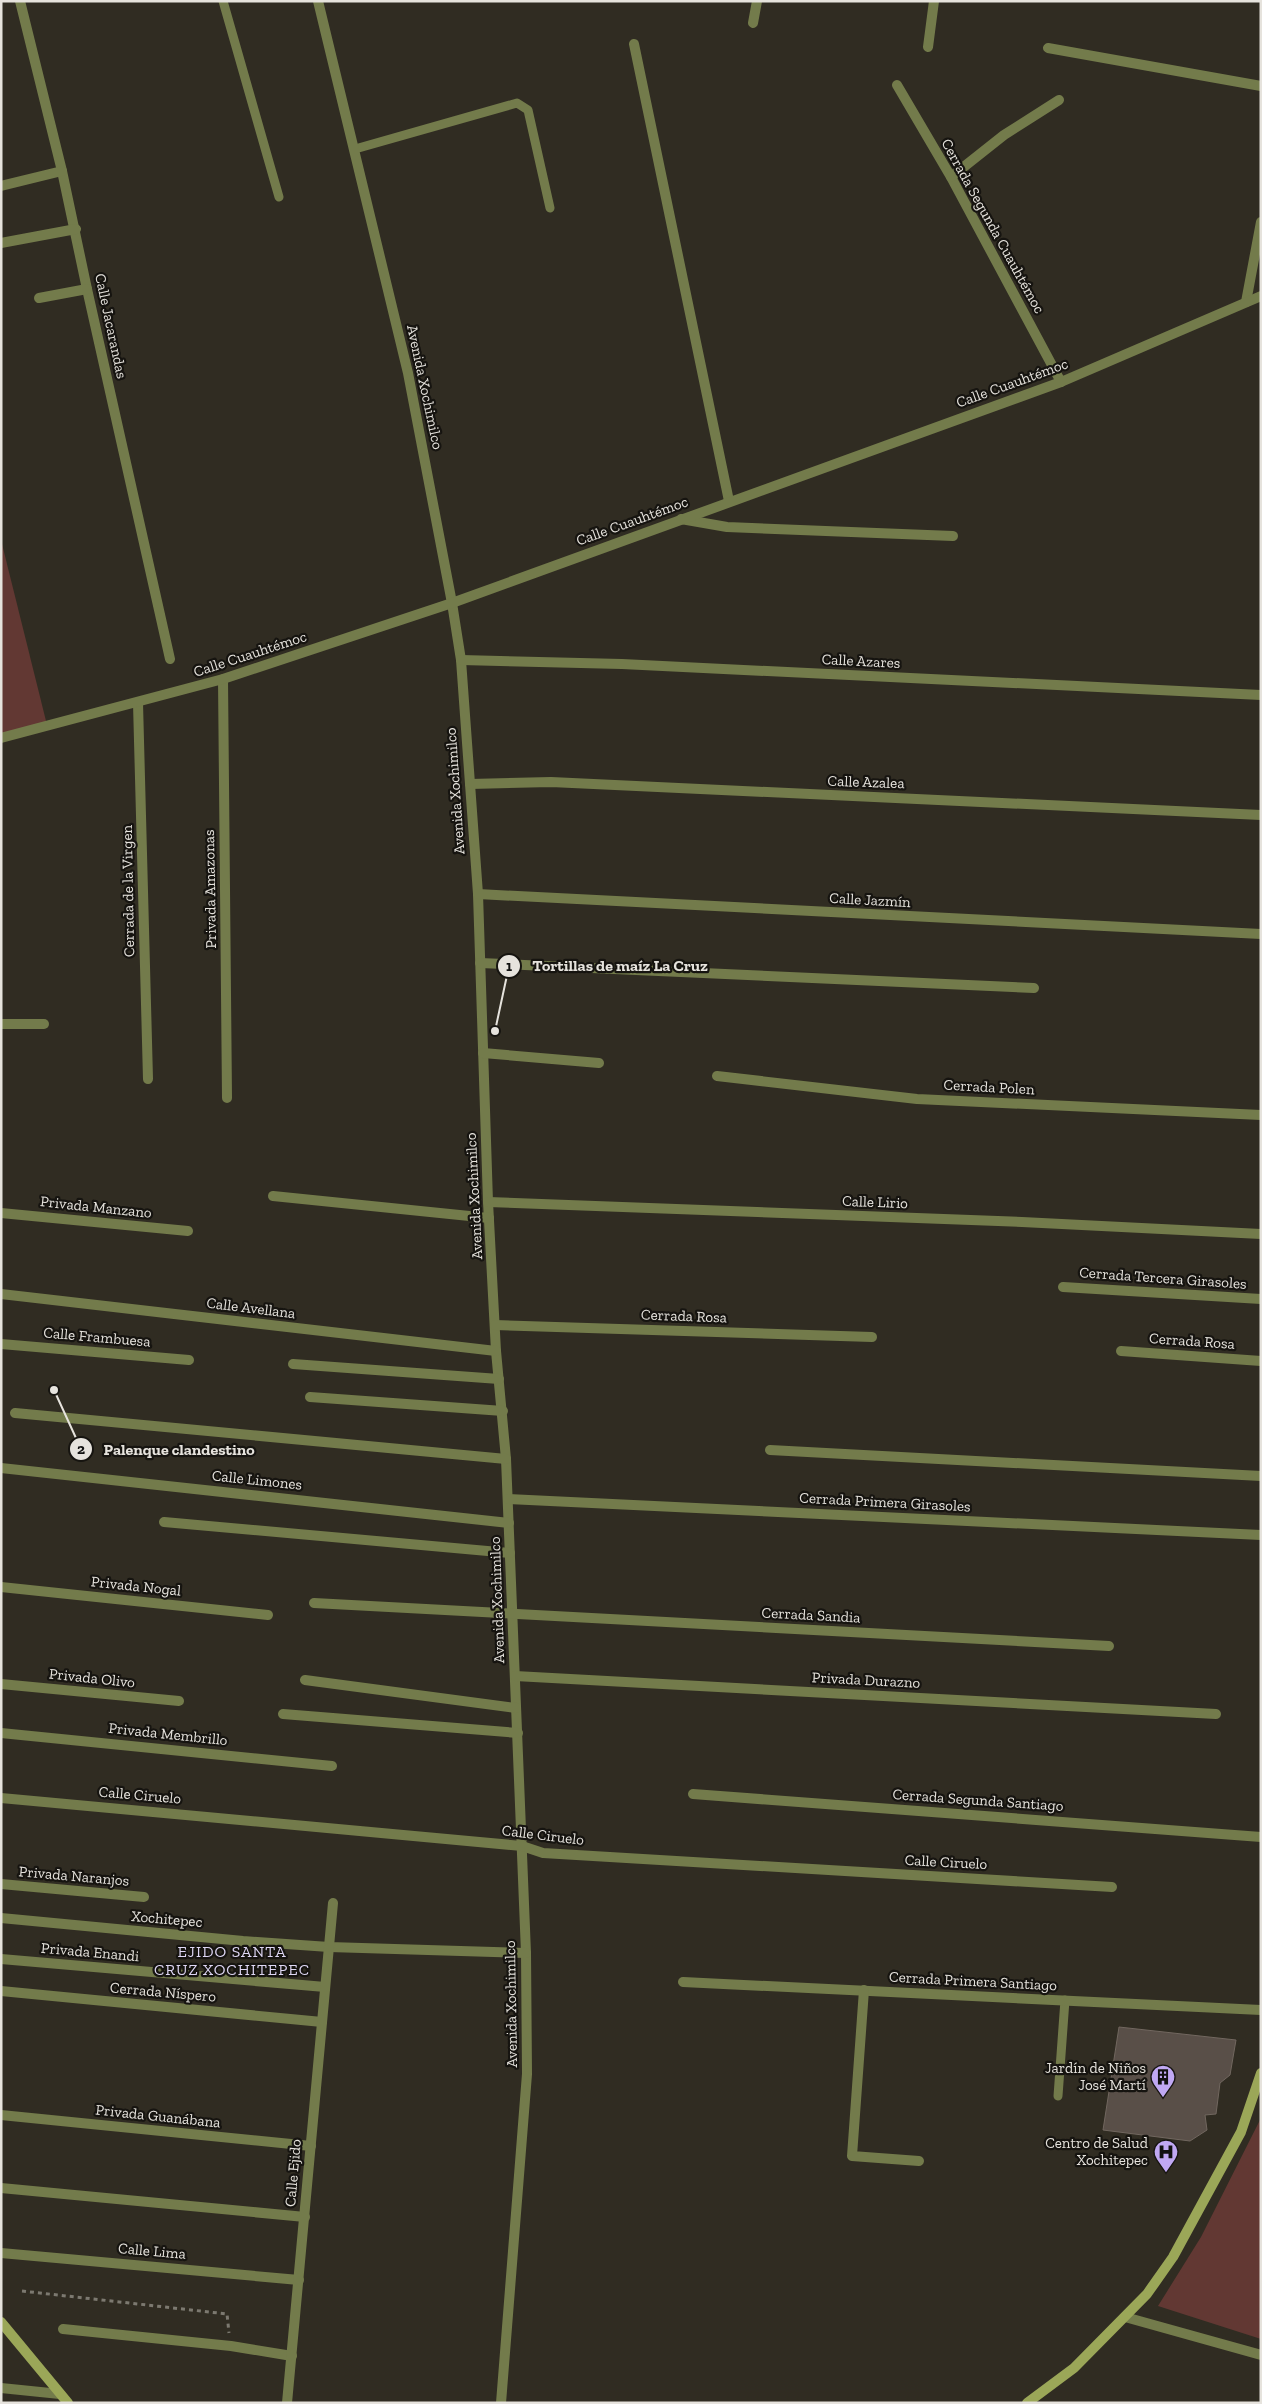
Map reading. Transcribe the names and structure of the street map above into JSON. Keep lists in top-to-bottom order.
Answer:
{
  "streets": {
    "street": [
      "Cerrada Segunda Cuauhtémoc",
      "Calle Jacarandas",
      "Calle Cuauhtémoc",
      "Avenida Xochimilco",
      "Calle Azares",
      "Calle Azalea",
      "Privada Amazonas",
      "Cerrada de la Virgen",
      "Calle Jazmín",
      "Cerrada Polen",
      "Calle Lirio",
      "Privada Manzano",
      "Cerrada Tercera Girasoles",
      "Calle Avellana",
      "Cerrada Rosa",
      "Calle Frambuesa",
      "Calle Limones",
      "Cerrada Primera Girasoles",
      "Privada Nogal",
      "Cerrada Sandia",
      "Privada Olivo",
      "Privada Durazno",
      "Privada Membrillo",
      "Calle Ciruelo",
      "Cerrada Segunda Santiago",
      "Privada Naranjos",
      "Xochitepec",
      "Privada Enandi",
      "Cerrada Primera Santiago",
      "Cerrada Níspero",
      "Privada Guanábana",
      "Calle Ejido",
      "Calle Lima"
    ]
  },
  "crossings": [
    ["Cerrada Segunda Cuauhtémoc", "Calle Cuauhtémoc"],
    ["Calle Cuauhtémoc", "Avenida Xochimilco"],
    ["Calle Cuauhtémoc", "Privada Amazonas"],
    ["Calle Cuauhtémoc", "Cerrada de la Virgen"],
    ["Avenida Xochimilco", "Calle Azares"],
    ["Avenida Xochimilco", "Calle Azalea"],
    ["Avenida Xochimilco", "Calle Jazmín"],
    ["Avenida Xochimilco", "Calle Lirio"],
    ["Avenida Xochimilco", "Calle Avellana"],
    ["Avenida Xochimilco", "Cerrada Rosa"],
    ["Avenida Xochimilco", "Calle Limones"],
    ["Avenida Xochimilco", "Cerrada Primera Girasoles"],
    ["Avenida Xochimilco", "Cerrada Sandia"],
    ["Avenida Xochimilco", "Privada Durazno"],
    ["Avenida Xochimilco", "Calle Ciruelo"],
    ["Xochitepec", "Calle Ejido"],
    ["Privada Enandi", "Calle Ejido"],
    ["Cerrada Níspero", "Calle Ejido"],
    ["Privada Guanábana", "Calle Ejido"],
    ["Calle Ejido", "Calle Lima"]
  ],
  "districts": ["EJIDO SANTA CRUZ XOCHITEPEC"],
  "places": {
    "other": ["Tortillas de maíz La Cruz", "Palenque clandestino"],
    "building": ["Jardín de Niños José Martí"],
    "hospital": ["Centro de Salud Xochitepec"]
  }
}
